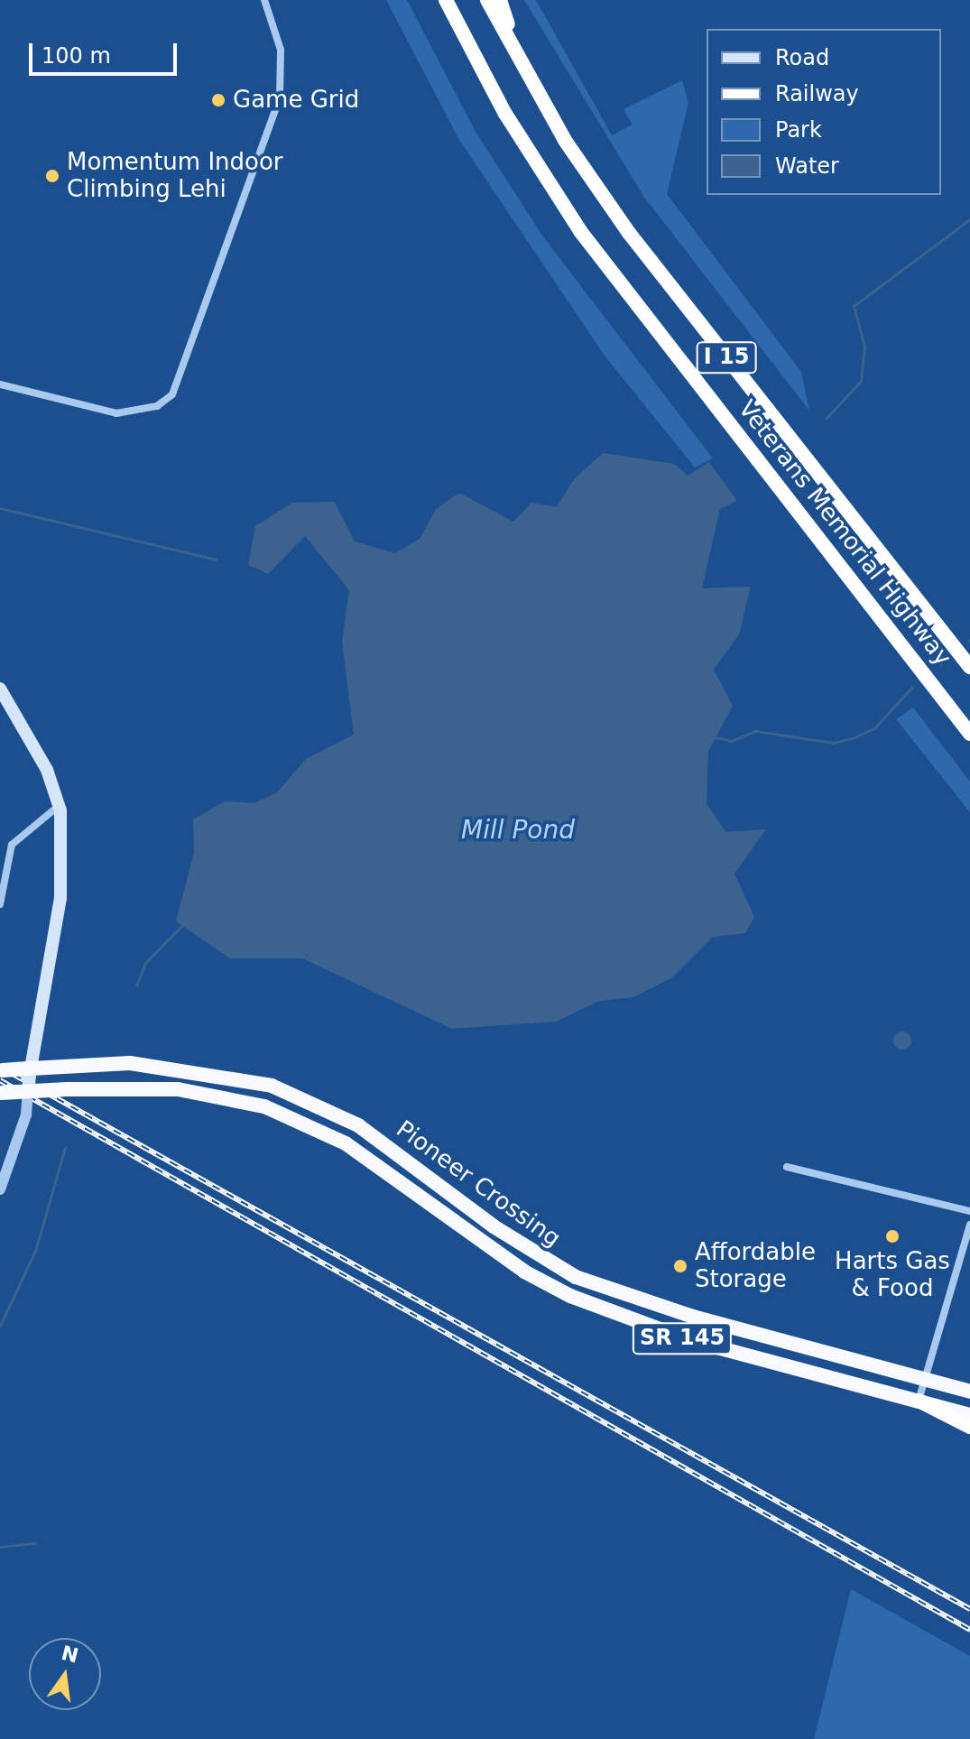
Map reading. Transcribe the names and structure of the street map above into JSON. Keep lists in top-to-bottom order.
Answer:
{
  "streets": {
    "highway": [
      "I 15",
      "Veterans Memorial Highway",
      "Pioneer Crossing",
      "SR 145"
    ]
  },
  "water": ["Mill Pond"],
  "places": [
    "Game Grid",
    "Momentum Indoor Climbing Lehi",
    "Harts Gas & Food",
    "Affordable Storage"
  ],
  "legend": [
    "Road",
    "Railway",
    "Park",
    "Water"
  ],
  "scale_bar": "100 m",
  "north": "top"
}
